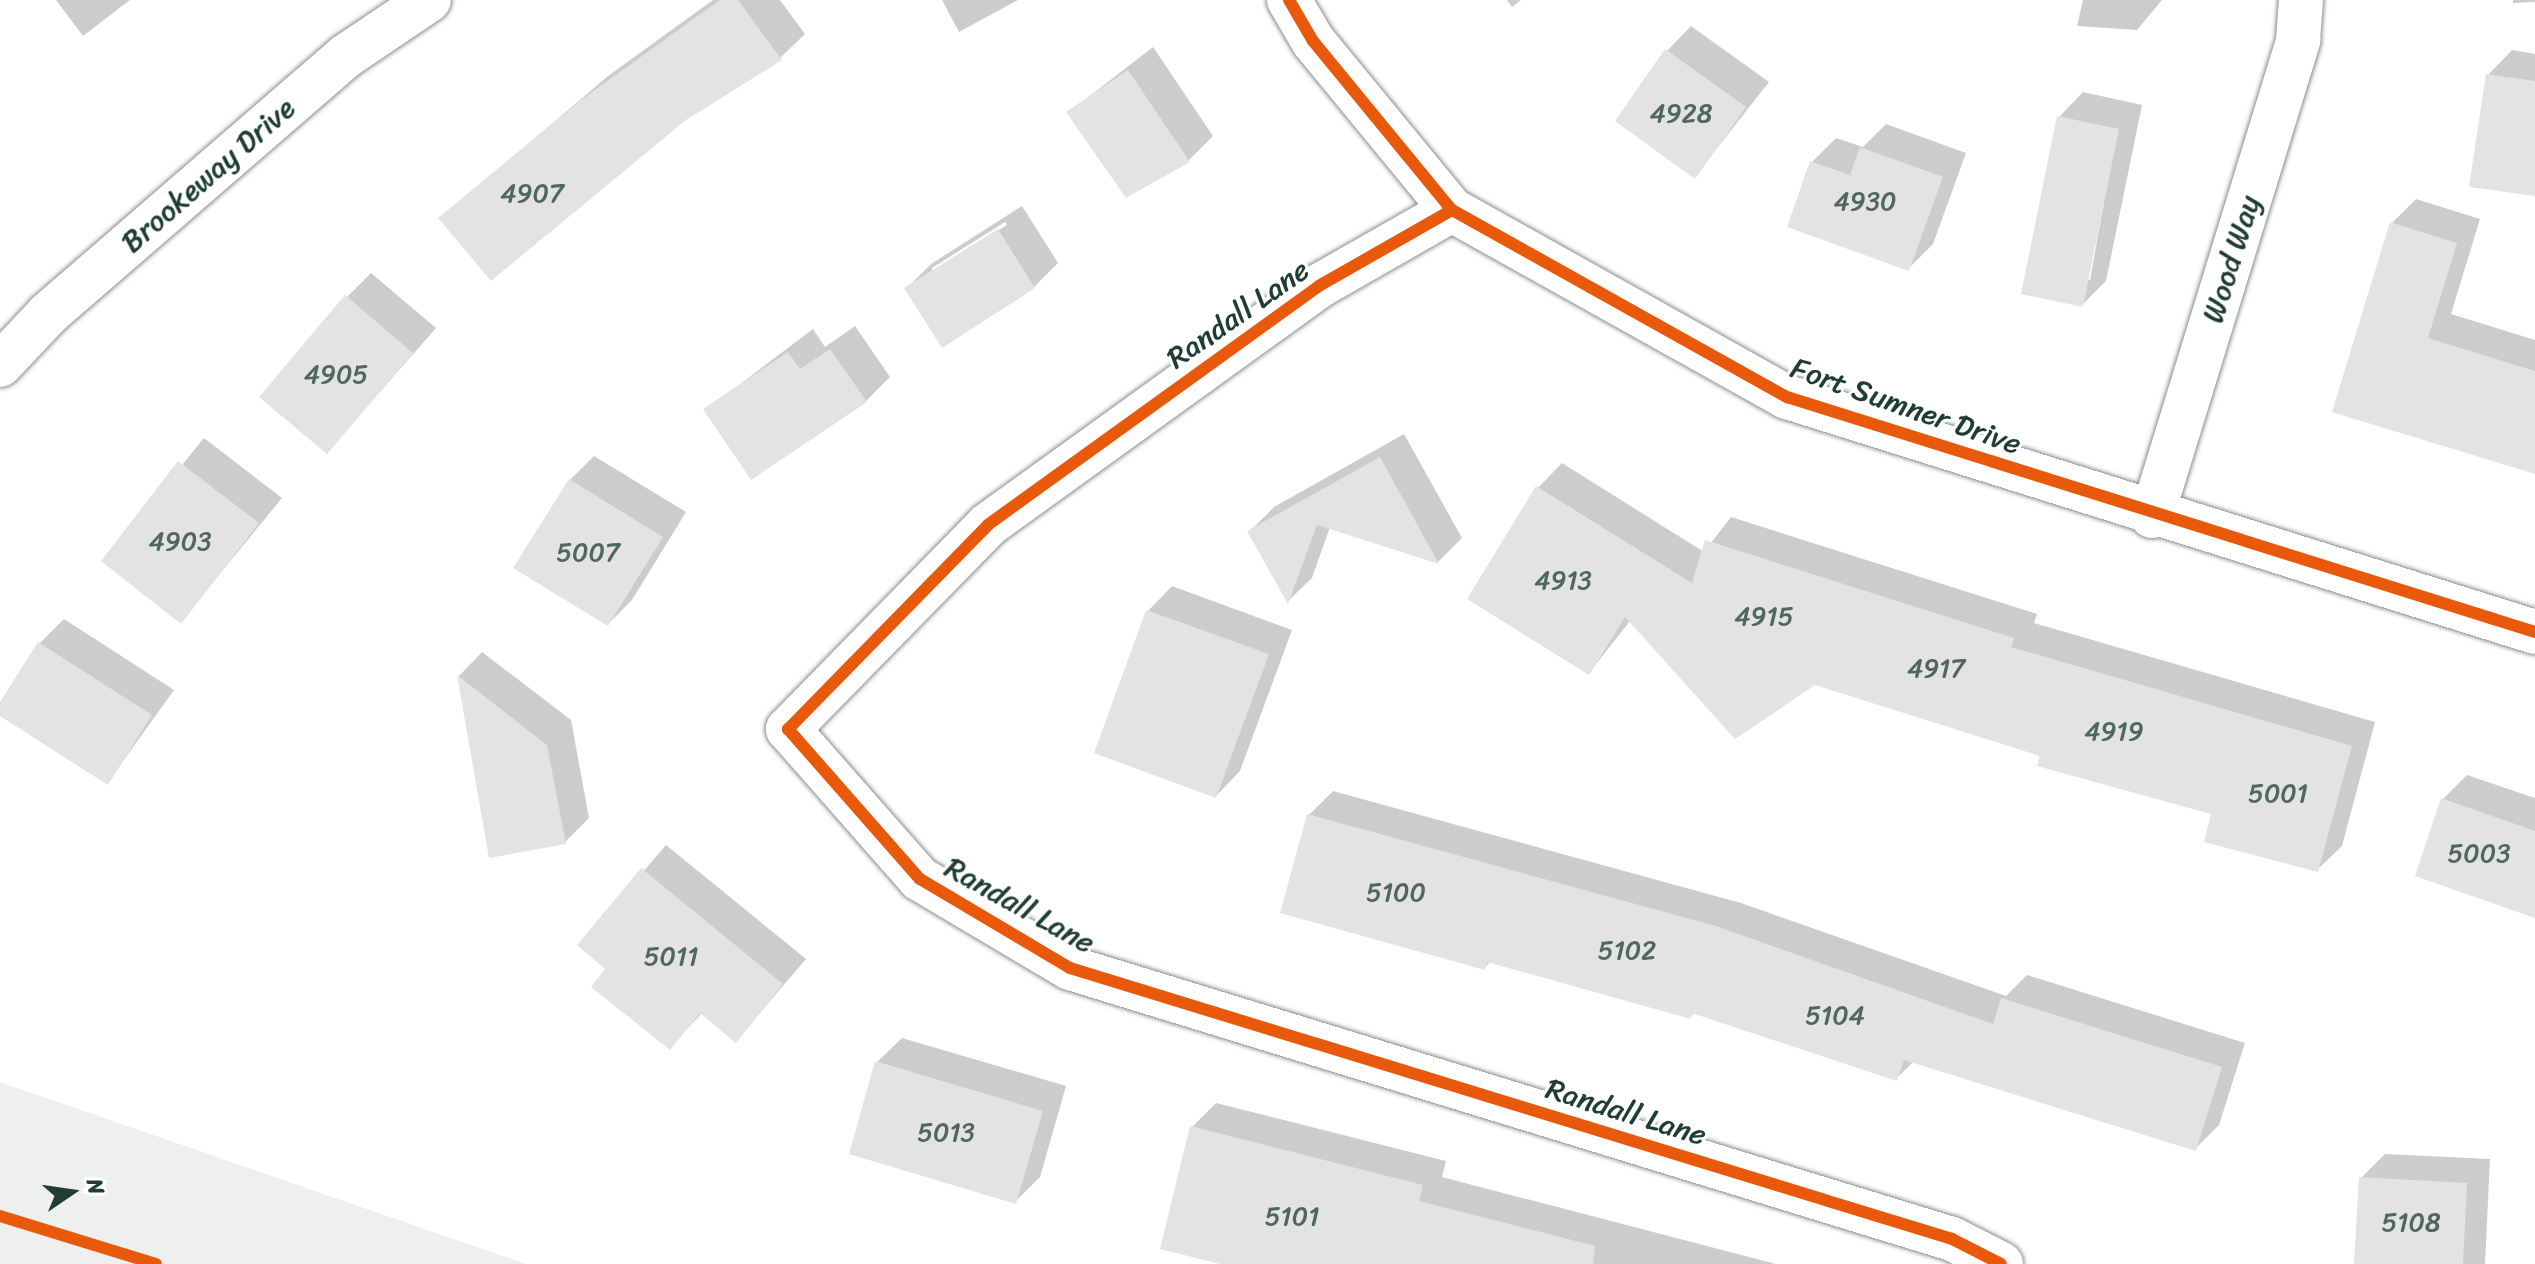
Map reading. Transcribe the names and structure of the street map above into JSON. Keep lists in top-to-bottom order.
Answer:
{
  "streets": {
    "street": [
      "Brookeway Drive",
      "Wood Way",
      "Randall Lane",
      "Fort Sumner Drive"
    ]
  },
  "crossings": [
    ["Wood Way", "Fort Sumner Drive"],
    ["Randall Lane", "Fort Sumner Drive"]
  ],
  "house_numbers": [
    "4928",
    "4907",
    "4930",
    "4905",
    "4903",
    "5007",
    "4913",
    "4915",
    "4917",
    "4919",
    "5001",
    "5003",
    "5100",
    "5102",
    "5011",
    "5104",
    "5013",
    "5101",
    "5108"
  ],
  "north": "right"
}
